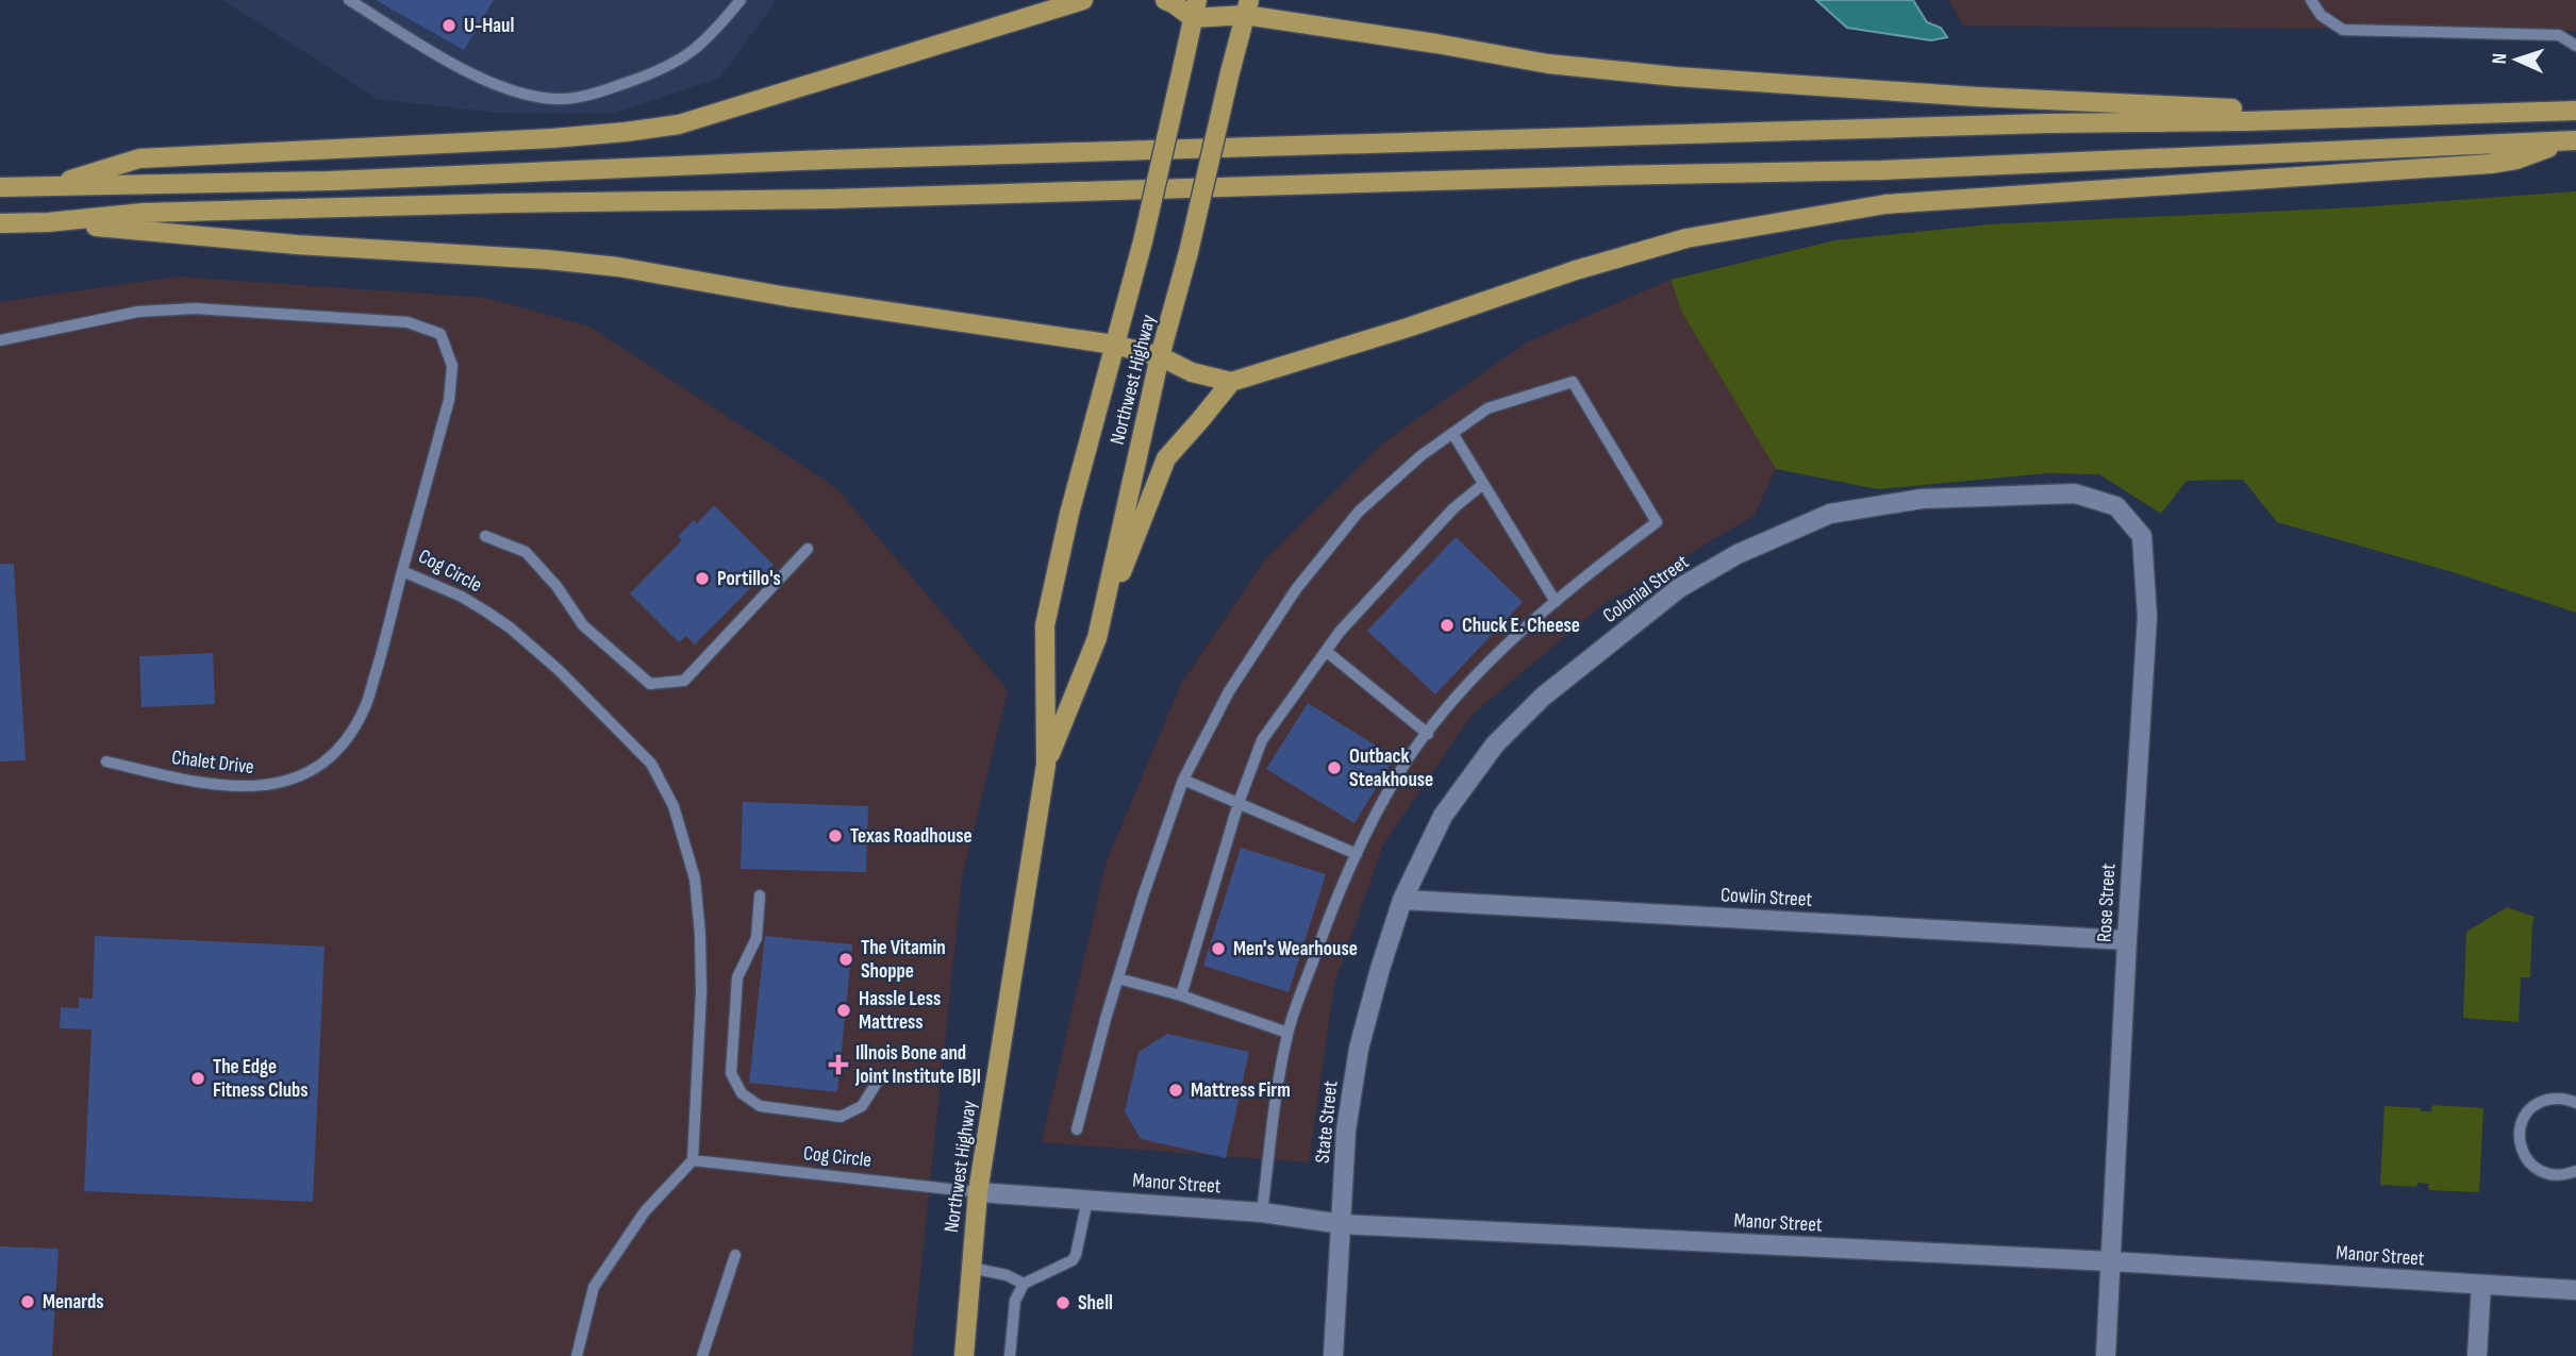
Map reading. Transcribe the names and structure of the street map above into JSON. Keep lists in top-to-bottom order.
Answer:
{
  "streets": {
    "main road": ["Northwest Highway"],
    "street": [
      "Colonial Street",
      "Cowlin Street",
      "Rose Street",
      "State Street",
      "Manor Street"
    ],
    "lane": ["Cog Circle", "Chalet Drive"]
  },
  "crossings": [
    ["Northwest Highway", "Cog Circle"],
    ["Northwest Highway", "Manor Street"],
    ["Cog Circle", "Chalet Drive"],
    ["Cog Circle", "Manor Street"],
    ["Colonial Street", "Cowlin Street"],
    ["Colonial Street", "Rose Street"],
    ["Colonial Street", "State Street"],
    ["Cowlin Street", "Rose Street"],
    ["Cowlin Street", "State Street"],
    ["Rose Street", "Manor Street"],
    ["State Street", "Manor Street"]
  ],
  "places": {
    "other": [
      "U-Haul",
      "Portillo's",
      "Chuck E. Cheese",
      "Outback Steakhouse",
      "Texas Roadhouse",
      "Men's Wearhouse",
      "The Vitamin Shoppe",
      "Hassle Less Mattress",
      "The Edge Fitness Clubs",
      "Mattress Firm",
      "Menards",
      "Shell"
    ],
    "health": ["Illnois Bone and Joint Institute IBJI"]
  },
  "north": "left"
}
